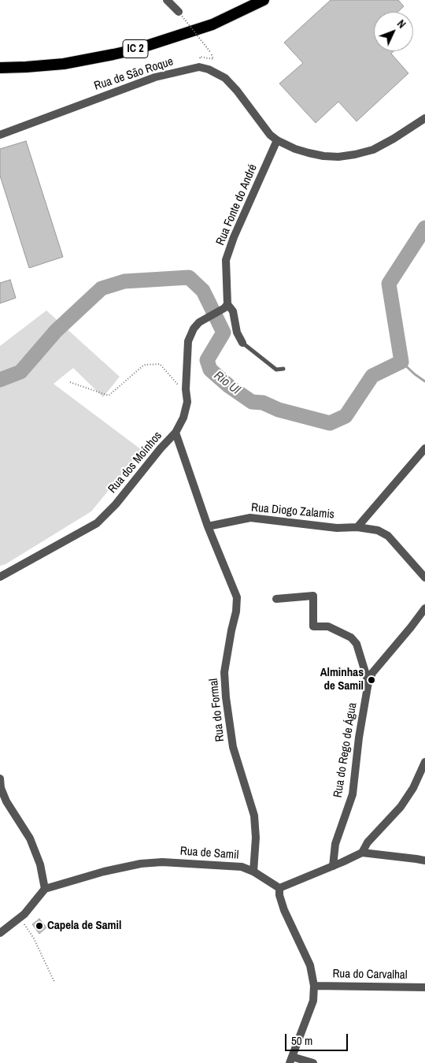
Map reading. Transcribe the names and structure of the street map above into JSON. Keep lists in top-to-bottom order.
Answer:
{
  "streets": {
    "highway": ["IC 2"],
    "street": [
      "Rua de São Roque",
      "Rua Fonte do André",
      "Rua dos Moínhos",
      "Rua Diogo Zalamis",
      "Rua do Formal",
      "Rua do Rego de Água",
      "Rua de Samil",
      "Rua do Carvalhal"
    ]
  },
  "crossings": [
    ["Rua Fonte do André", "Rua dos Moínhos"],
    ["Rua Diogo Zalamis", "Rua do Formal"],
    ["Rua do Formal", "Rua de Samil"]
  ],
  "water": ["Rio Ul"],
  "places": ["Alminhas de Samil", "Capela de Samil"],
  "scale_bar": "50 m",
  "north": "top right"
}
